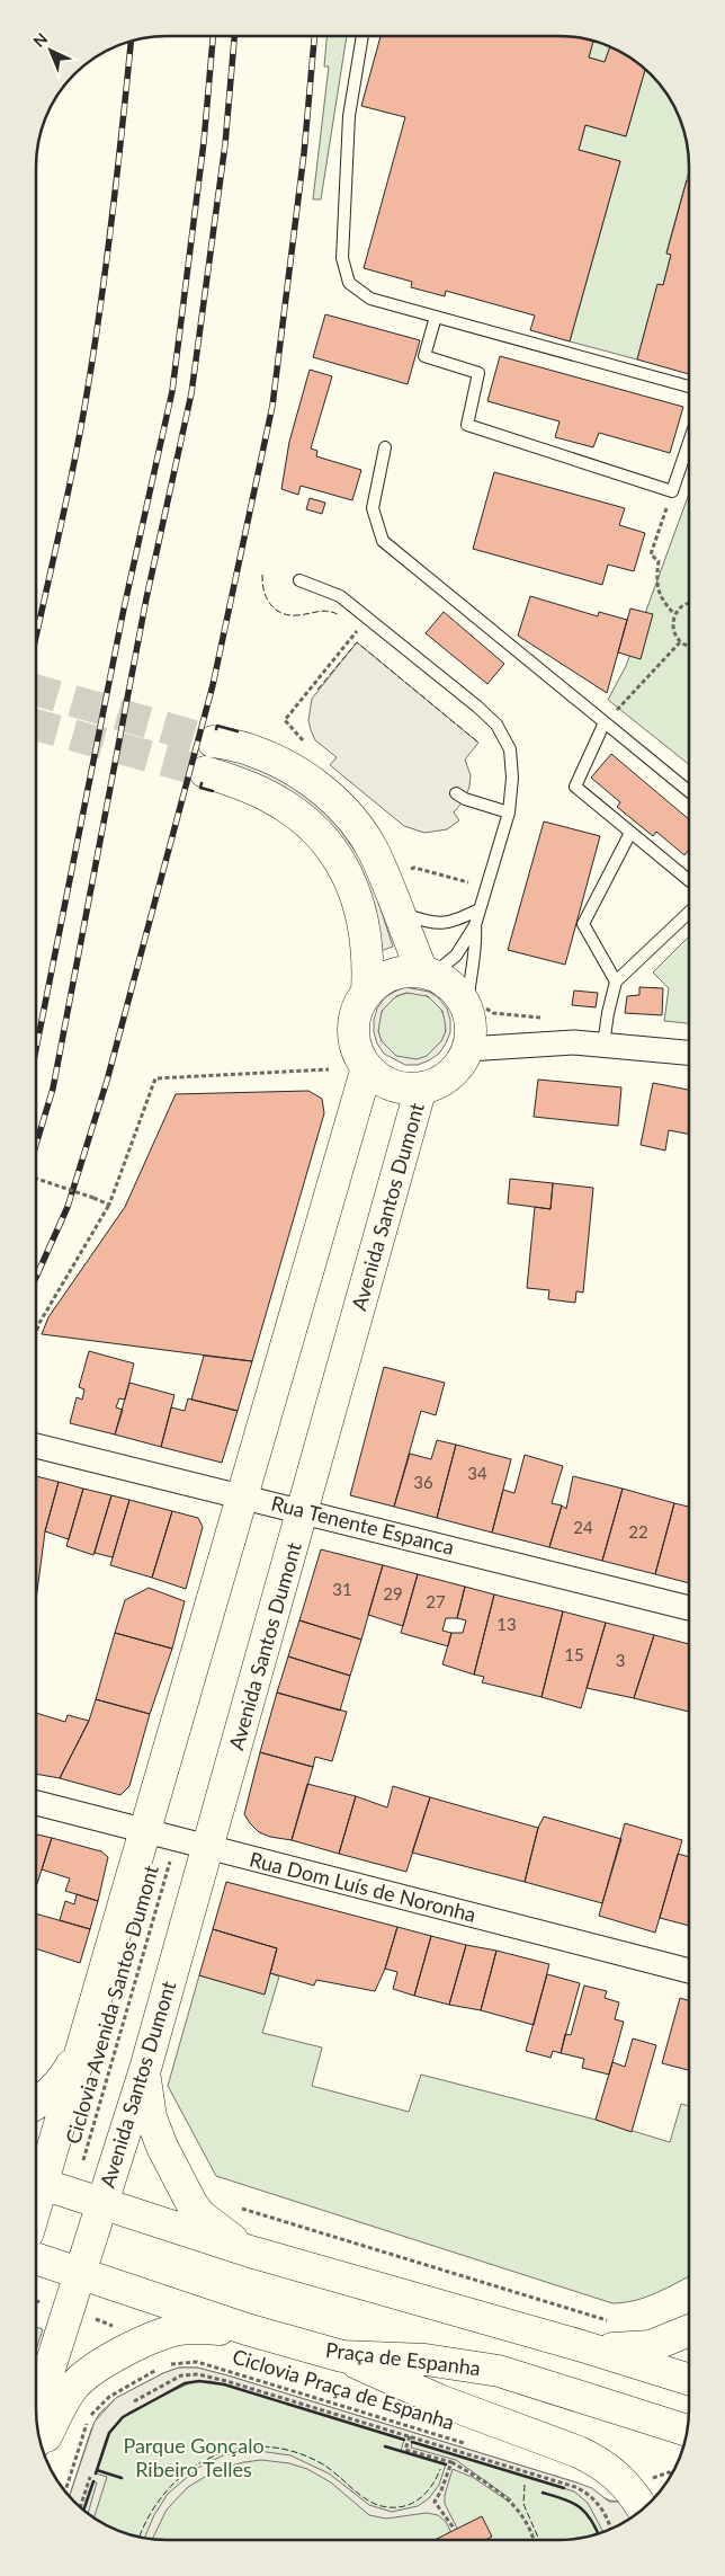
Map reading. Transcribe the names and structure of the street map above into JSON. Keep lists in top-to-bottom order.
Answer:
{
  "streets": {
    "main road": ["Avenida Santos Dumont", "Praça de Espanha"],
    "street": ["Rua Tenente Espanca", "Rua Dom Luís de Noronha"],
    "path": ["Ciclovia Avenida Santos Dumont", "Ciclovia Praça de Espanha"]
  },
  "crossings": [
    ["Avenida Santos Dumont", "Rua Tenente Espanca"],
    ["Avenida Santos Dumont", "Rua Dom Luís de Noronha"]
  ],
  "parks": ["Parque Gonçalo Ribeiro Telles"],
  "house_numbers": [
    "34",
    "36",
    "24",
    "22",
    "31",
    "29",
    "27",
    "13",
    "15",
    "3"
  ],
  "north": "top left"
}
